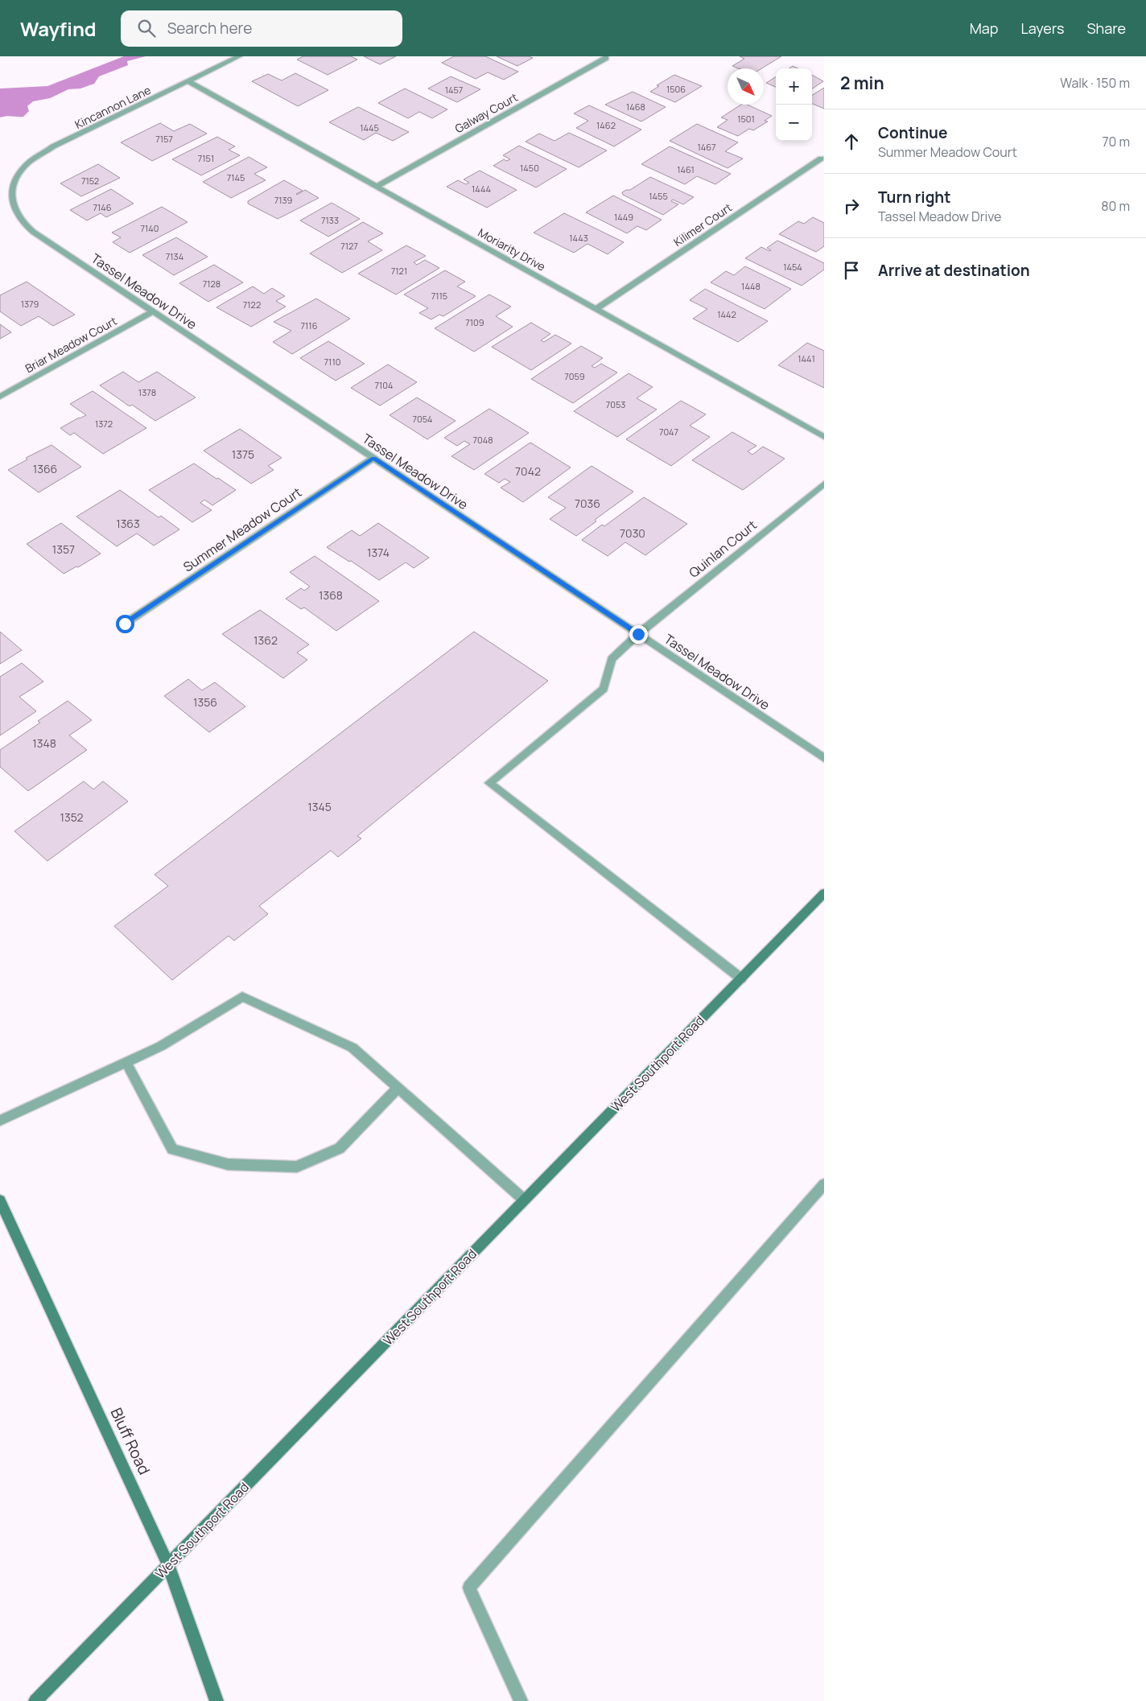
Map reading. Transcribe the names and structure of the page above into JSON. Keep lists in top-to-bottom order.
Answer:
{
  "streets": {
    "main road": ["West Southport Road", "Bluff Road"],
    "street": [
      "Kincannon Lane",
      "Galway Court",
      "Kilimer Court",
      "Moriarity Drive",
      "Tassel Meadow Drive",
      "Briar Meadow Court",
      "Summer Meadow Court",
      "Quinlan Court"
    ]
  },
  "crossings": [
    ["Kincannon Lane", "Moriarity Drive"],
    ["Kincannon Lane", "Tassel Meadow Drive"],
    ["Galway Court", "Moriarity Drive"],
    ["Kilimer Court", "Moriarity Drive"],
    ["Tassel Meadow Drive", "Briar Meadow Court"],
    ["Tassel Meadow Drive", "Summer Meadow Court"],
    ["Tassel Meadow Drive", "Quinlan Court"],
    ["Quinlan Court", "West Southport Road"],
    ["West Southport Road", "Bluff Road"]
  ],
  "house_numbers": [
    "1506",
    "1457",
    "1468",
    "1501",
    "1462",
    "1445",
    "7157",
    "1467",
    "7151",
    "1450",
    "1461",
    "7145",
    "7152",
    "1444",
    "1455",
    "7139",
    "7146",
    "1449",
    "7133",
    "7140",
    "1443",
    "7127",
    "7134",
    "1454",
    "7121",
    "7128",
    "1448",
    "7115",
    "1379",
    "7122",
    "1442",
    "7109",
    "7116",
    "1441",
    "7110",
    "7059",
    "7104",
    "1378",
    "7053",
    "7054",
    "1372",
    "7047",
    "7048",
    "1375",
    "1366",
    "7042",
    "7036",
    "1363",
    "7030",
    "1357",
    "1374",
    "1368",
    "1362",
    "1356",
    "1348",
    "1345",
    "1352"
  ],
  "north": "bottom right",
  "page": {
    "header": "Wayfind",
    "search": "Search here",
    "nav": ["Map", "Layers", "Share"],
    "heading": ["2 min", "Walk · 150 m"],
    "map_buttons": ["+", "−"],
    "list": [
      ["Continue", "Summer Meadow Court", "70 m"],
      ["Turn right", "Tassel Meadow Drive", "80 m"],
      "Arrive at destination"
    ]
  }
}
